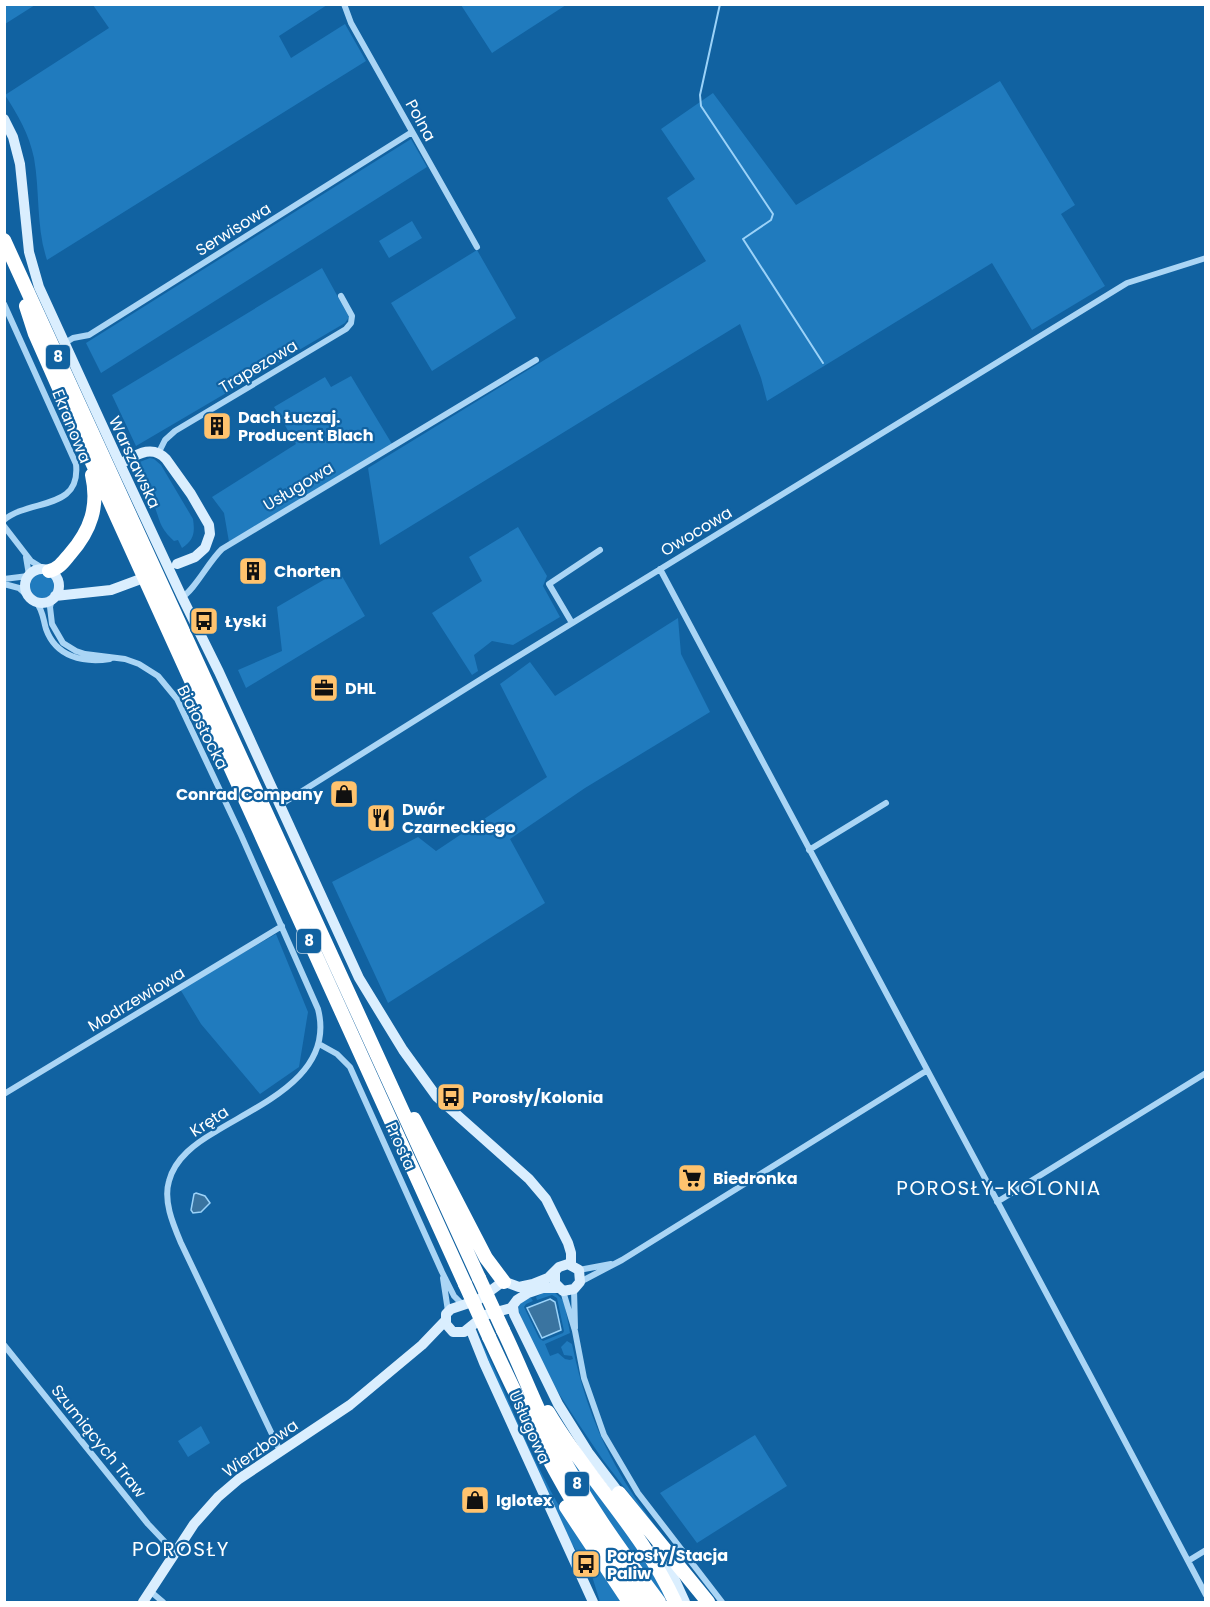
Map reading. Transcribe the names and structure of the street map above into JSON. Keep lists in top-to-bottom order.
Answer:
{
  "streets": {
    "highway": ["8"],
    "street": [
      "Polna",
      "Serwisowa",
      "Trapezowa",
      "Ekranowa",
      "Warszawska",
      "Usługowa",
      "Owocowa",
      "Białostocka",
      "Modrzewiowa",
      "Kręta",
      "Prosta",
      "Szumiących Traw",
      "Wierzbowa"
    ]
  },
  "crossings": [
    ["Polna", "Serwisowa"],
    ["Serwisowa", "Warszawska"],
    ["Warszawska", "Usługowa"],
    ["Warszawska", "Owocowa"],
    ["Usługowa", "Prosta"],
    ["Usługowa", "Wierzbowa"],
    ["Białostocka", "Kręta"],
    ["Modrzewiowa", "Kręta"],
    ["Kręta", "Prosta"],
    ["Kręta", "Wierzbowa"],
    ["Prosta", "Wierzbowa"],
    ["Szumiących Traw", "Wierzbowa"]
  ],
  "districts": ["POROSŁY-KOLONIA", "POROSŁY"],
  "places": {
    "building": ["Dach Łuczaj. Producent Blach", "Chorten"],
    "bus stop": ["Łyski", "Porosły/Kolonia", "Porosły/Stacja Paliw"],
    "office": ["DHL"],
    "shop": ["Conrad Company", "Iglotex"],
    "restaurant": ["Dwór Czarneckiego"],
    "supermarket": ["Biedronka"]
  }
}
